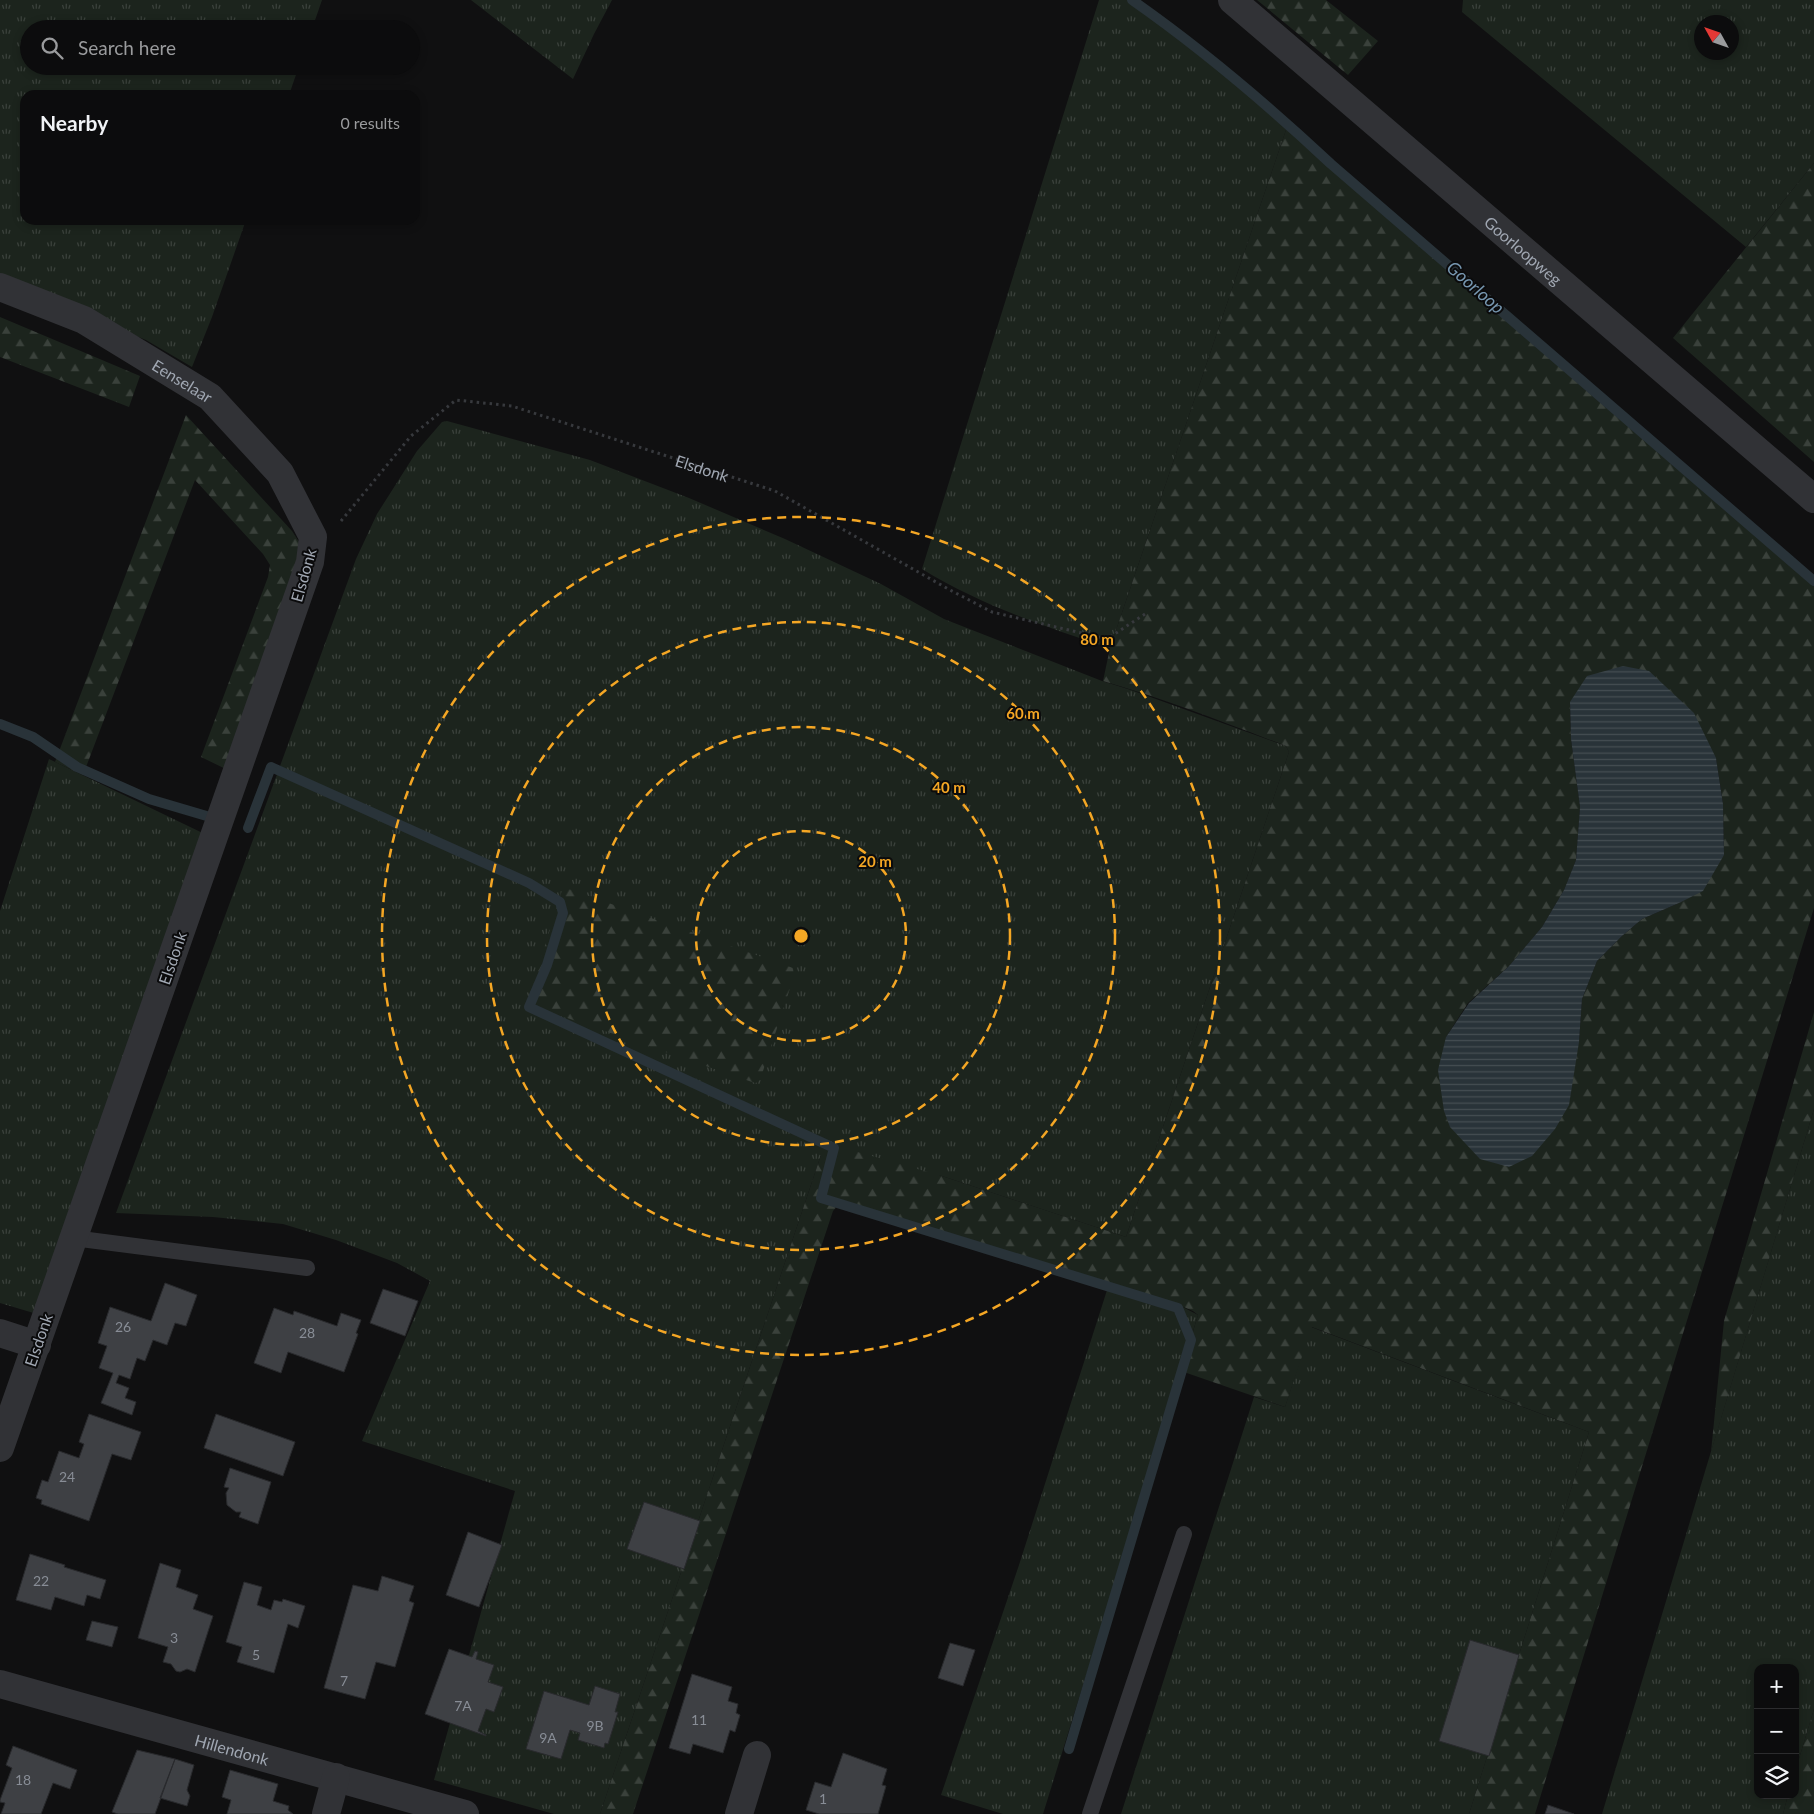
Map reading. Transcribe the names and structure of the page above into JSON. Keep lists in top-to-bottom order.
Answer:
{
  "streets": {
    "street": [
      "Goorloopweg",
      "Eenselaar",
      "Elsdonk",
      "Hillendonk"
    ]
  },
  "crossings": [
    ["Eenselaar", "Elsdonk"]
  ],
  "water": ["Goorloop"],
  "house_numbers": [
    "26",
    "28",
    "24",
    "22",
    "3",
    "5",
    "7",
    "7A",
    "11",
    "9B",
    "9A",
    "18",
    "1"
  ],
  "north": "top left",
  "page": {
    "search": "Search here",
    "heading": ["Nearby", "0 results"],
    "map_buttons": ["+", "−"]
  },
  "rings": [
    "80 m",
    "60 m",
    "40 m",
    "20 m"
  ]
}
